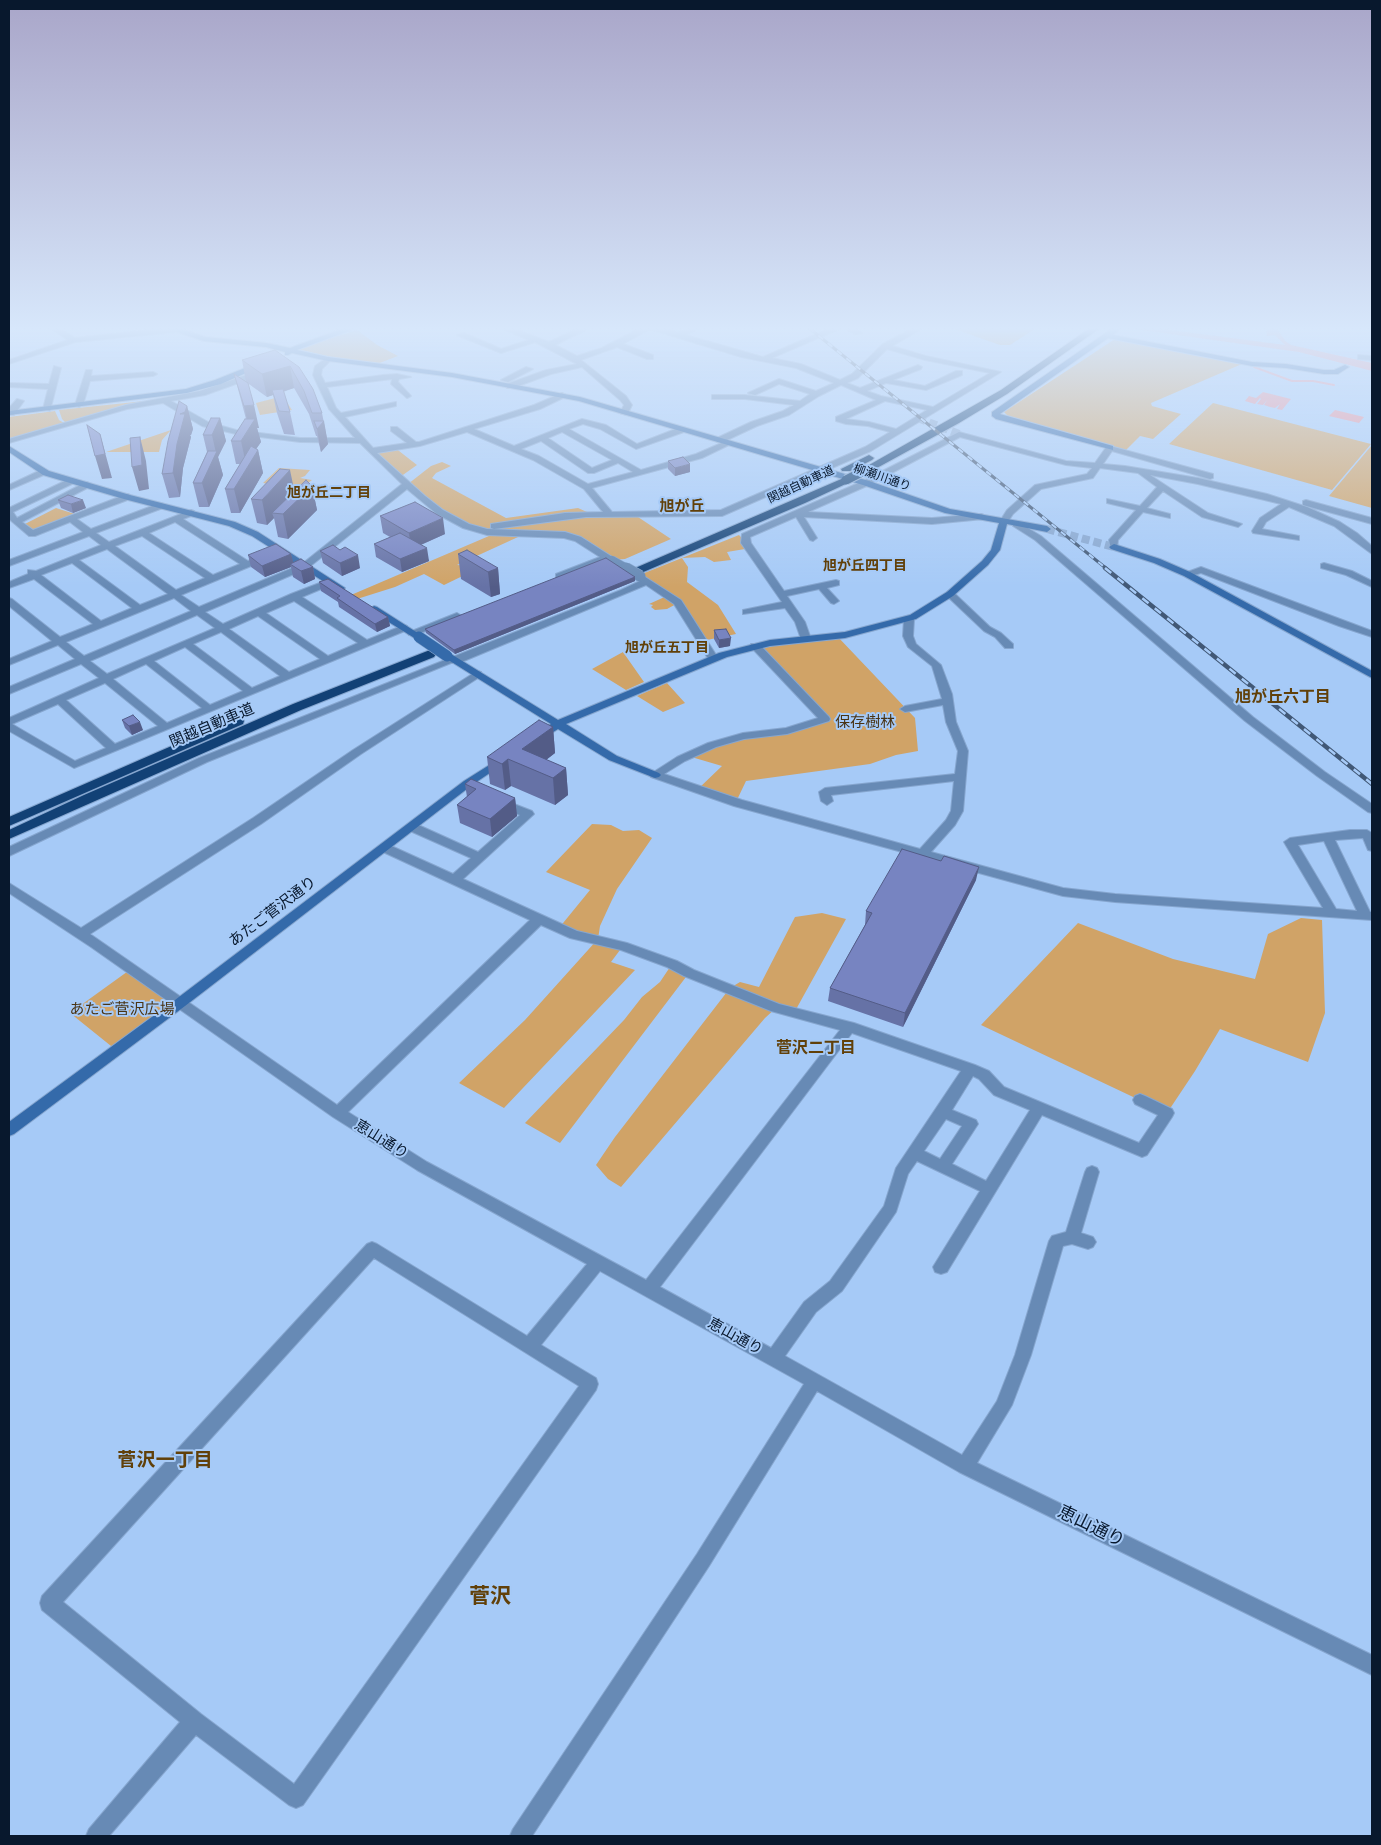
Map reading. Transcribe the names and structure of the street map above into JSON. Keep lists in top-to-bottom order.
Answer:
{
  "streets": {
    "highway": ["関越自動車道"],
    "street": ["柳瀬川通り", "あたご菅沢通り", "恵山通り"]
  },
  "crossings": [
    ["あたご菅沢通り", "恵山通り"]
  ],
  "districts": [
    "旭が丘二丁目",
    "旭が丘",
    "旭が丘四丁目",
    "旭が丘五丁目",
    "旭が丘六丁目",
    "菅沢二丁目",
    "菅沢一丁目",
    "菅沢"
  ],
  "parks": ["保存樹林", "あたご菅沢広場"]
}
